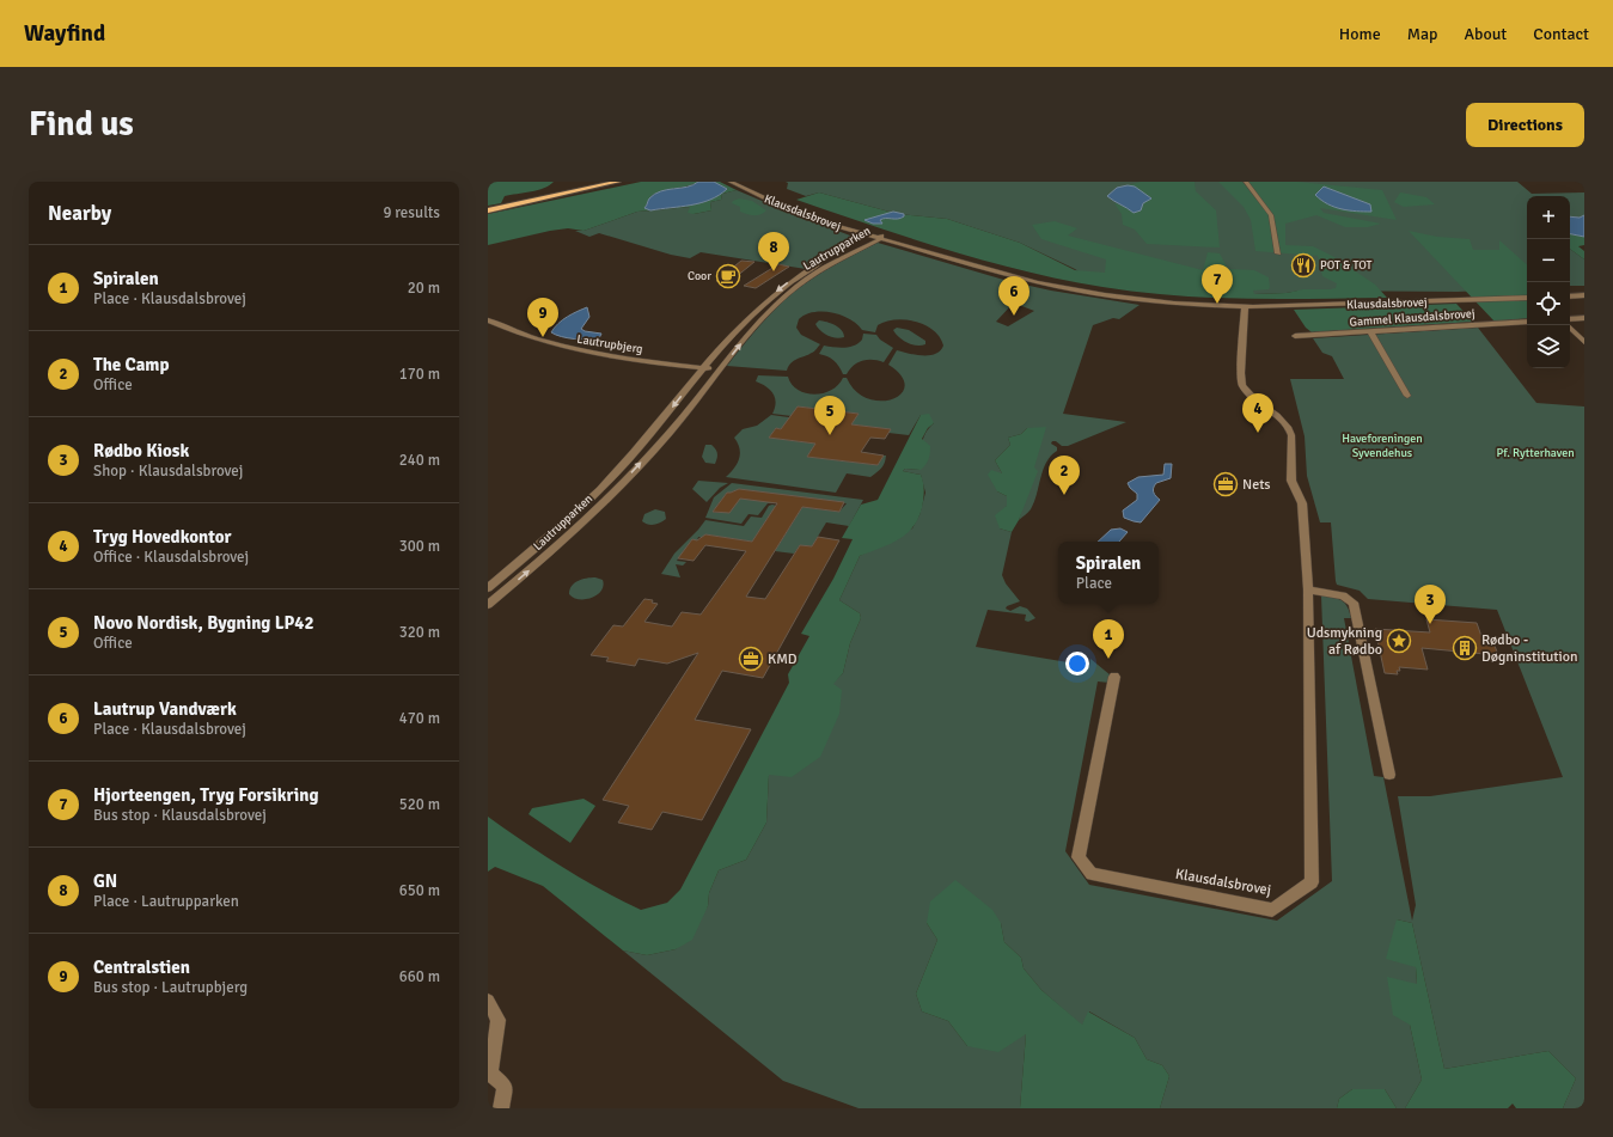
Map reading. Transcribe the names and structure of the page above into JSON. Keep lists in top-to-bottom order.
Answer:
{
  "streets": {
    "street": [
      "Klausdalsbrovej",
      "Lautrupparken",
      "Gammel Klausdalsbrovej",
      "Lautrupbjerg"
    ]
  },
  "crossings": [
    ["Klausdalsbrovej", "Lautrupparken"],
    ["Lautrupparken", "Lautrupbjerg"]
  ],
  "parks": ["Haveforeningen Syvendehus", "Pf. Rytterhaven"],
  "places": {
    "restaurant": ["POT & TOT"],
    "cafe": ["Coor"],
    "office": ["Nets", "KMD"],
    "place": ["Udsmykning af Rødbo"],
    "building": ["Rødbo - Døgninstitution"]
  },
  "page": {
    "header": "Wayfind",
    "nav": [
      "Home",
      "Map",
      "About",
      "Contact"
    ],
    "buttons": "Directions",
    "title": "Find us",
    "heading": ["Nearby", "9 results"],
    "map_buttons": ["+", "−"],
    "pins": [
      "8",
      "7",
      "6",
      "9",
      "4",
      "5",
      "2",
      "3",
      "1"
    ],
    "list": [
      {
        "mark": "1",
        "name": "Spiralen",
        "note": "Place · Klausdalsbrovej",
        "value": "20 m"
      },
      {
        "mark": "2",
        "name": "The Camp",
        "note": "Office",
        "value": "170 m"
      },
      {
        "mark": "3",
        "name": "Rødbo Kiosk",
        "note": "Shop · Klausdalsbrovej",
        "value": "240 m"
      },
      {
        "mark": "4",
        "name": "Tryg Hovedkontor",
        "note": "Office · Klausdalsbrovej",
        "value": "300 m"
      },
      {
        "mark": "5",
        "name": "Novo Nordisk, Bygning LP42",
        "note": "Office",
        "value": "320 m"
      },
      {
        "mark": "6",
        "name": "Lautrup Vandværk",
        "note": "Place · Klausdalsbrovej",
        "value": "470 m"
      },
      {
        "mark": "7",
        "name": "Hjorteengen, Tryg Forsikring",
        "note": "Bus stop · Klausdalsbrovej",
        "value": "520 m"
      },
      {
        "mark": "8",
        "name": "GN",
        "note": "Place · Lautrupparken",
        "value": "650 m"
      },
      {
        "mark": "9",
        "name": "Centralstien",
        "note": "Bus stop · Lautrupbjerg",
        "value": "660 m"
      }
    ],
    "popup": ["Spiralen", "Place"]
  }
}
